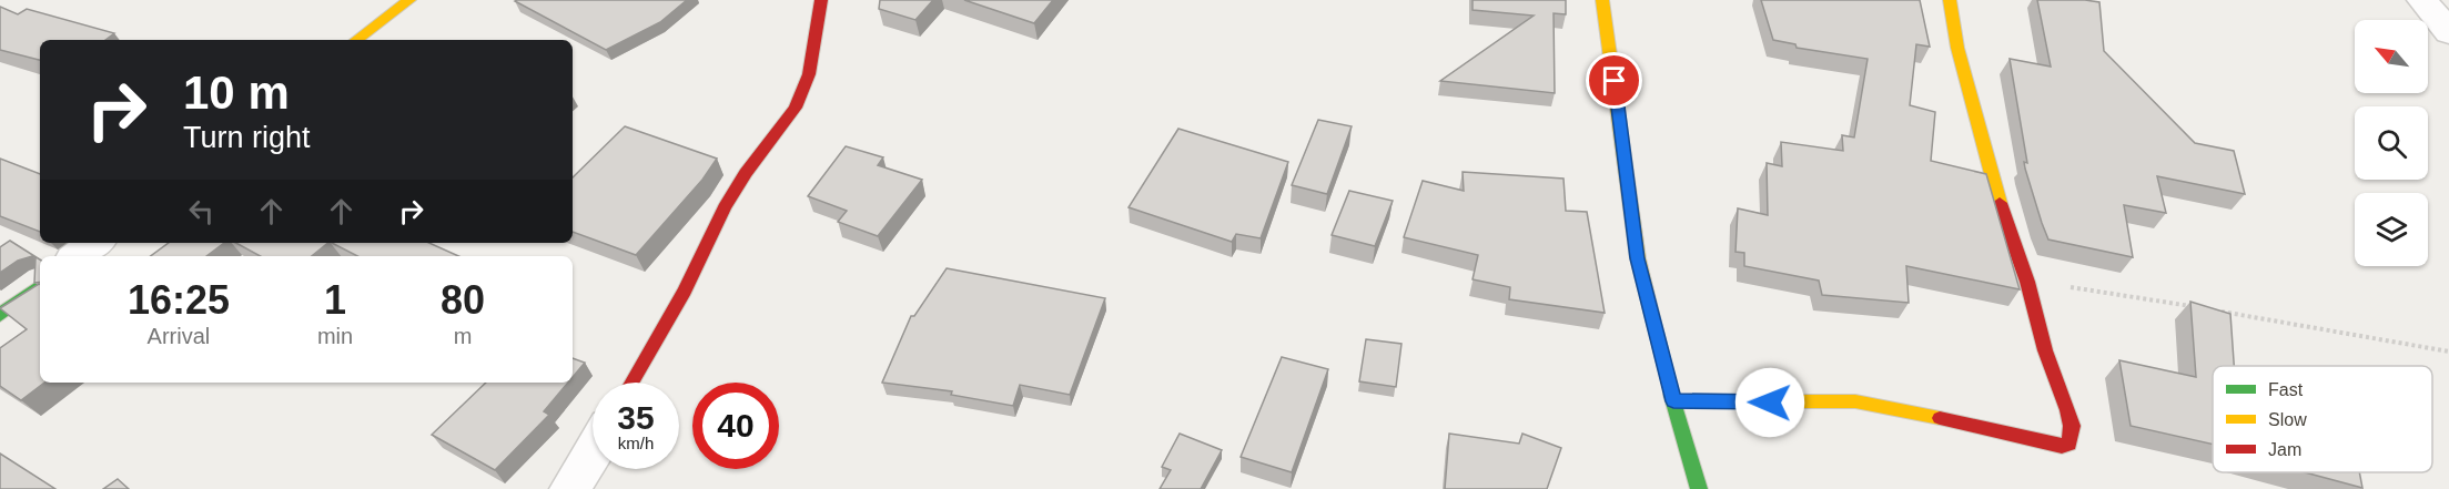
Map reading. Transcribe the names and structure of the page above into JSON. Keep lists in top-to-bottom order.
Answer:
{
  "legend": ["Fast", "Slow", "Jam"],
  "north": "top left",
  "page": {
    "turn": ["10 m", "Turn right"],
    "eta": [
      "16:25",
      "Arrival",
      "1",
      "min",
      "80",
      "m"
    ],
    "speed": "35 km/h",
    "limit": "40"
  }
}
